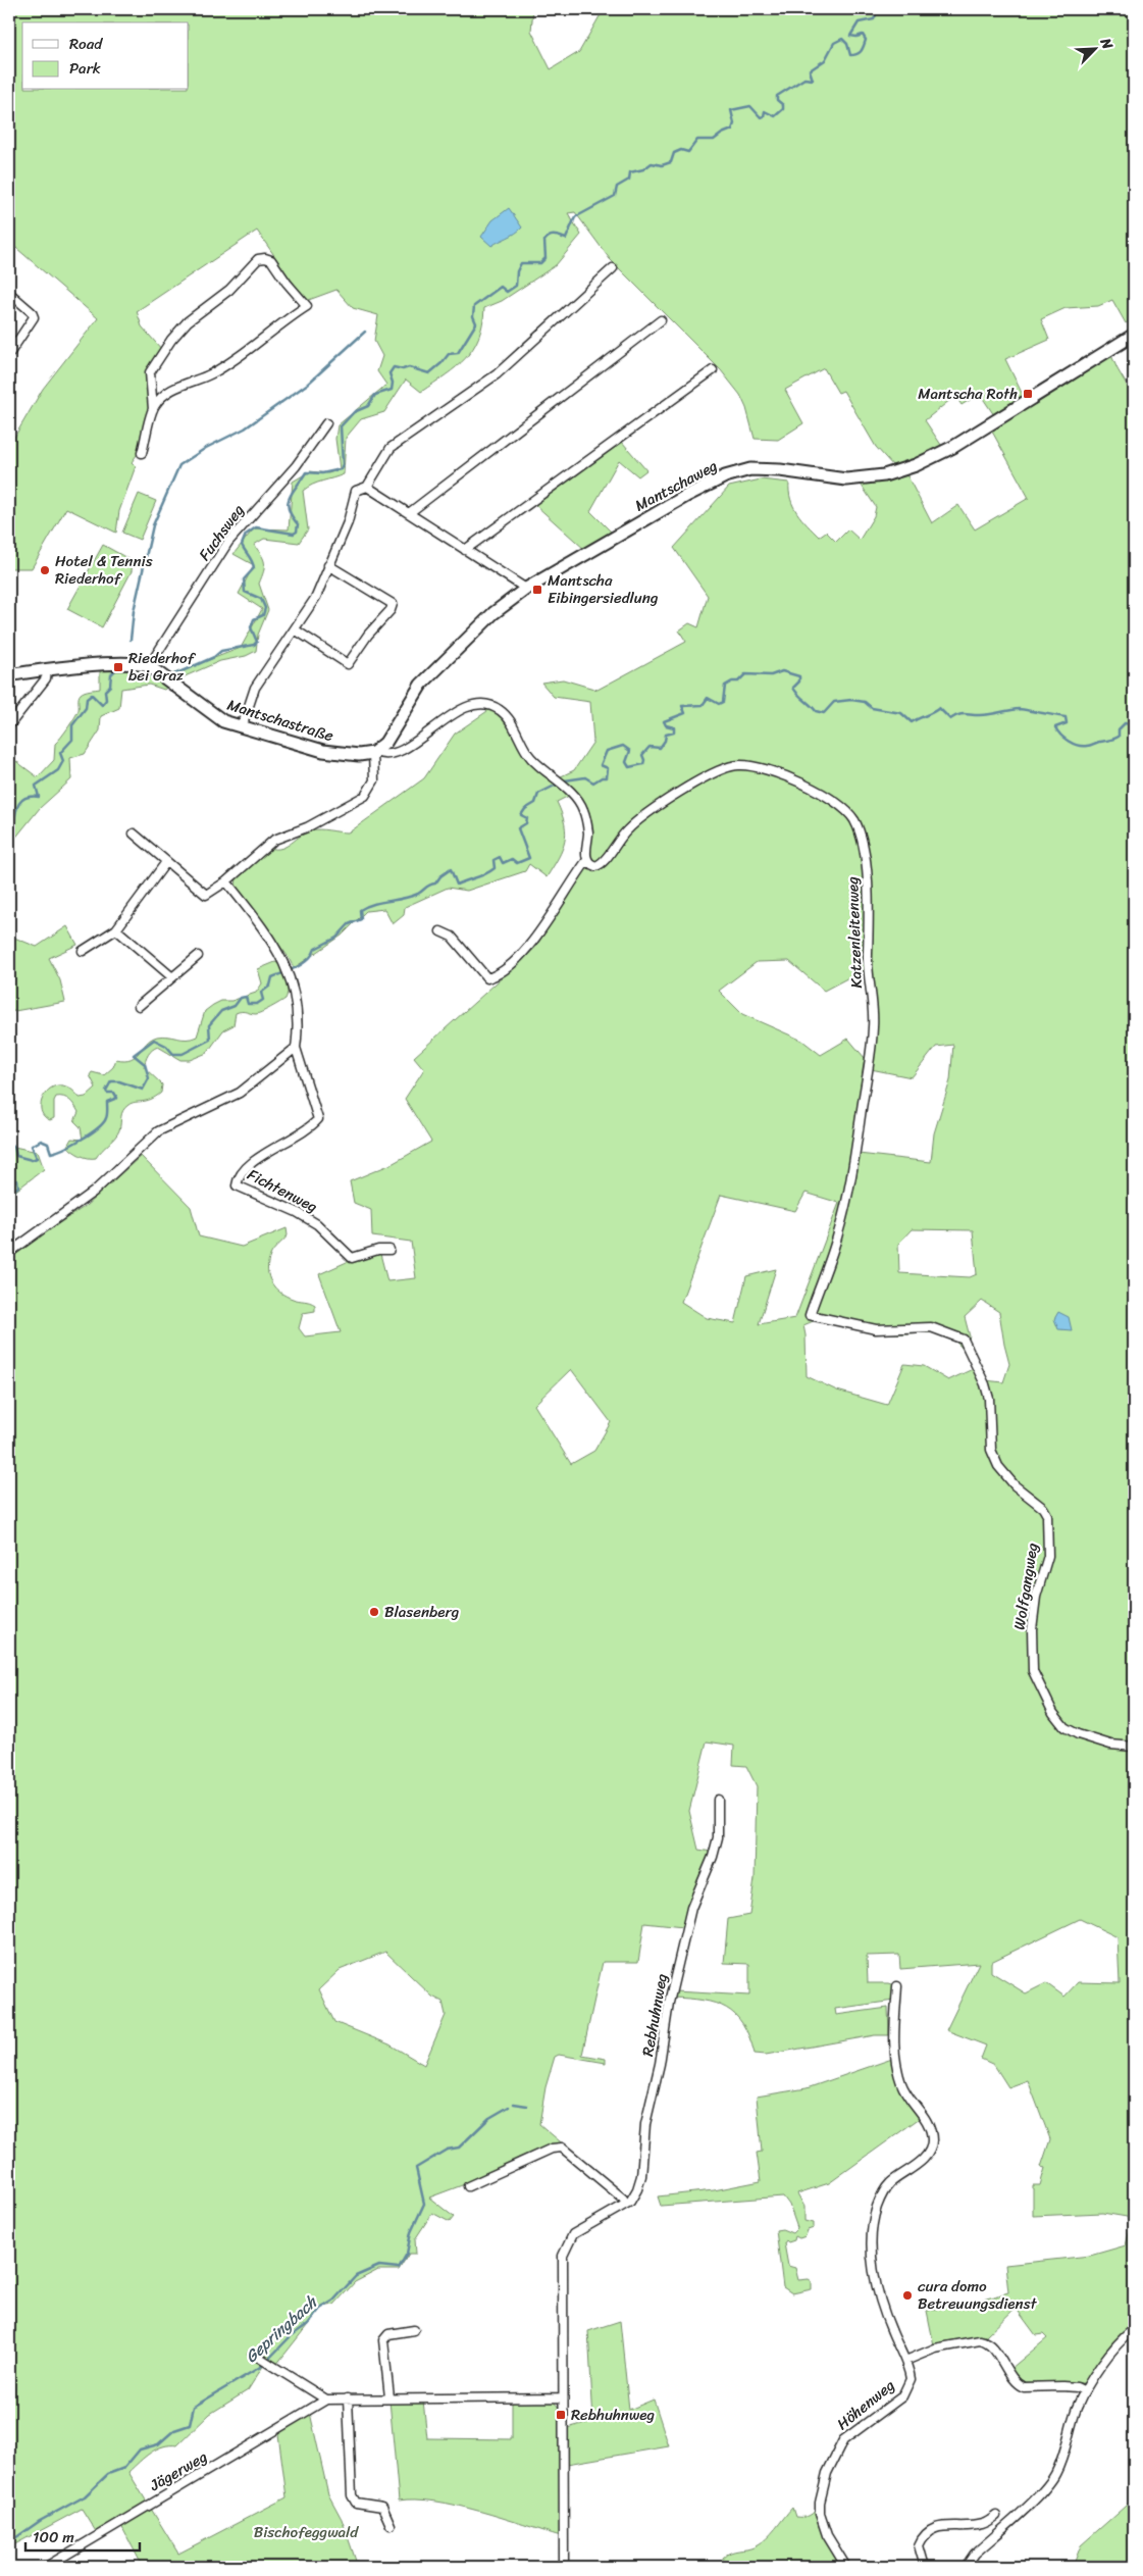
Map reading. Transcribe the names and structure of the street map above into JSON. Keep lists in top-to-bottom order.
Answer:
{
  "streets": {
    "street": [
      "Mantschaweg",
      "Fuchsweg",
      "Mantschastraße",
      "Katzenleitenweg",
      "Fichtenweg",
      "Wolfgangweg",
      "Rebhuhnweg",
      "Höhenweg",
      "Jägerweg"
    ]
  },
  "crossings": [
    ["Mantschaweg", "Mantschastraße"],
    ["Fuchsweg", "Mantschastraße"],
    ["Katzenleitenweg", "Wolfgangweg"],
    ["Rebhuhnweg", "Jägerweg"]
  ],
  "water": ["Gepringbach"],
  "parks": ["Bischofeggwald"],
  "places": {
    "transit": [
      "Mantscha Roth",
      "Mantscha Eibingersiedlung",
      "Riederhof bei Graz",
      "Rebhuhnweg"
    ],
    "other": ["Hotel & Tennis Riederhof", "Blasenberg", "cura domo Betreuungsdienst"]
  },
  "legend": ["Road", "Park"],
  "scale_bar": "100 m",
  "north": "top right"
}
